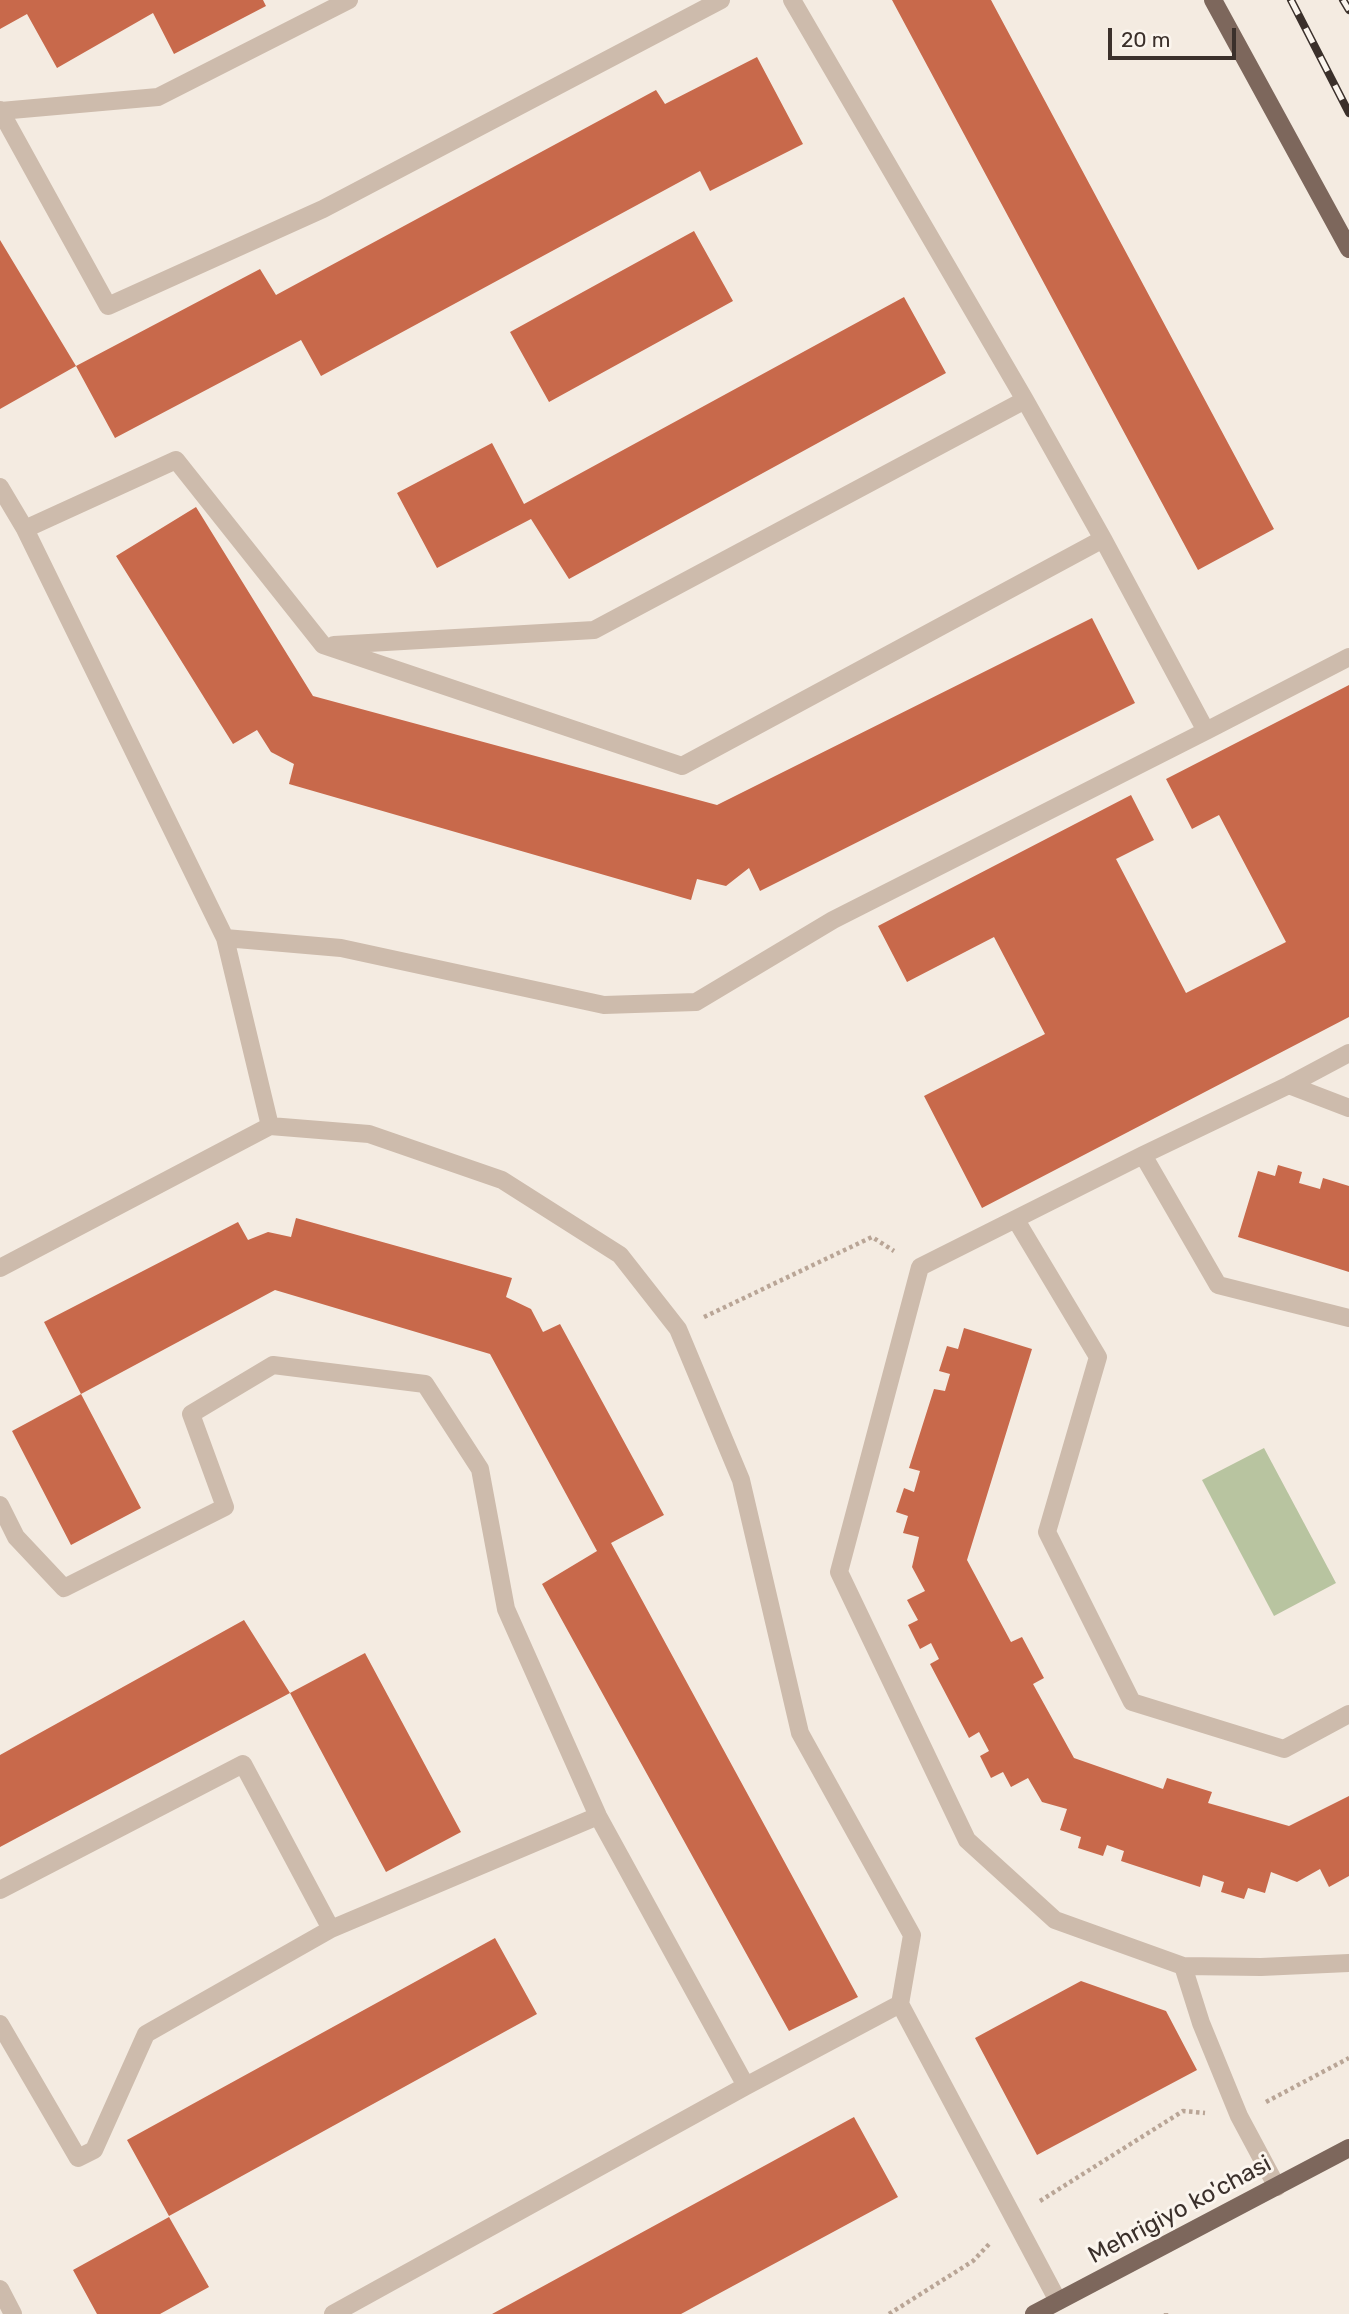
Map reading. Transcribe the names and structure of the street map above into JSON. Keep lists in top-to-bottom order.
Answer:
{
  "streets": {
    "main road": ["Mehrigiyo ko'chasi"]
  },
  "scale_bar": "20 m"
}
